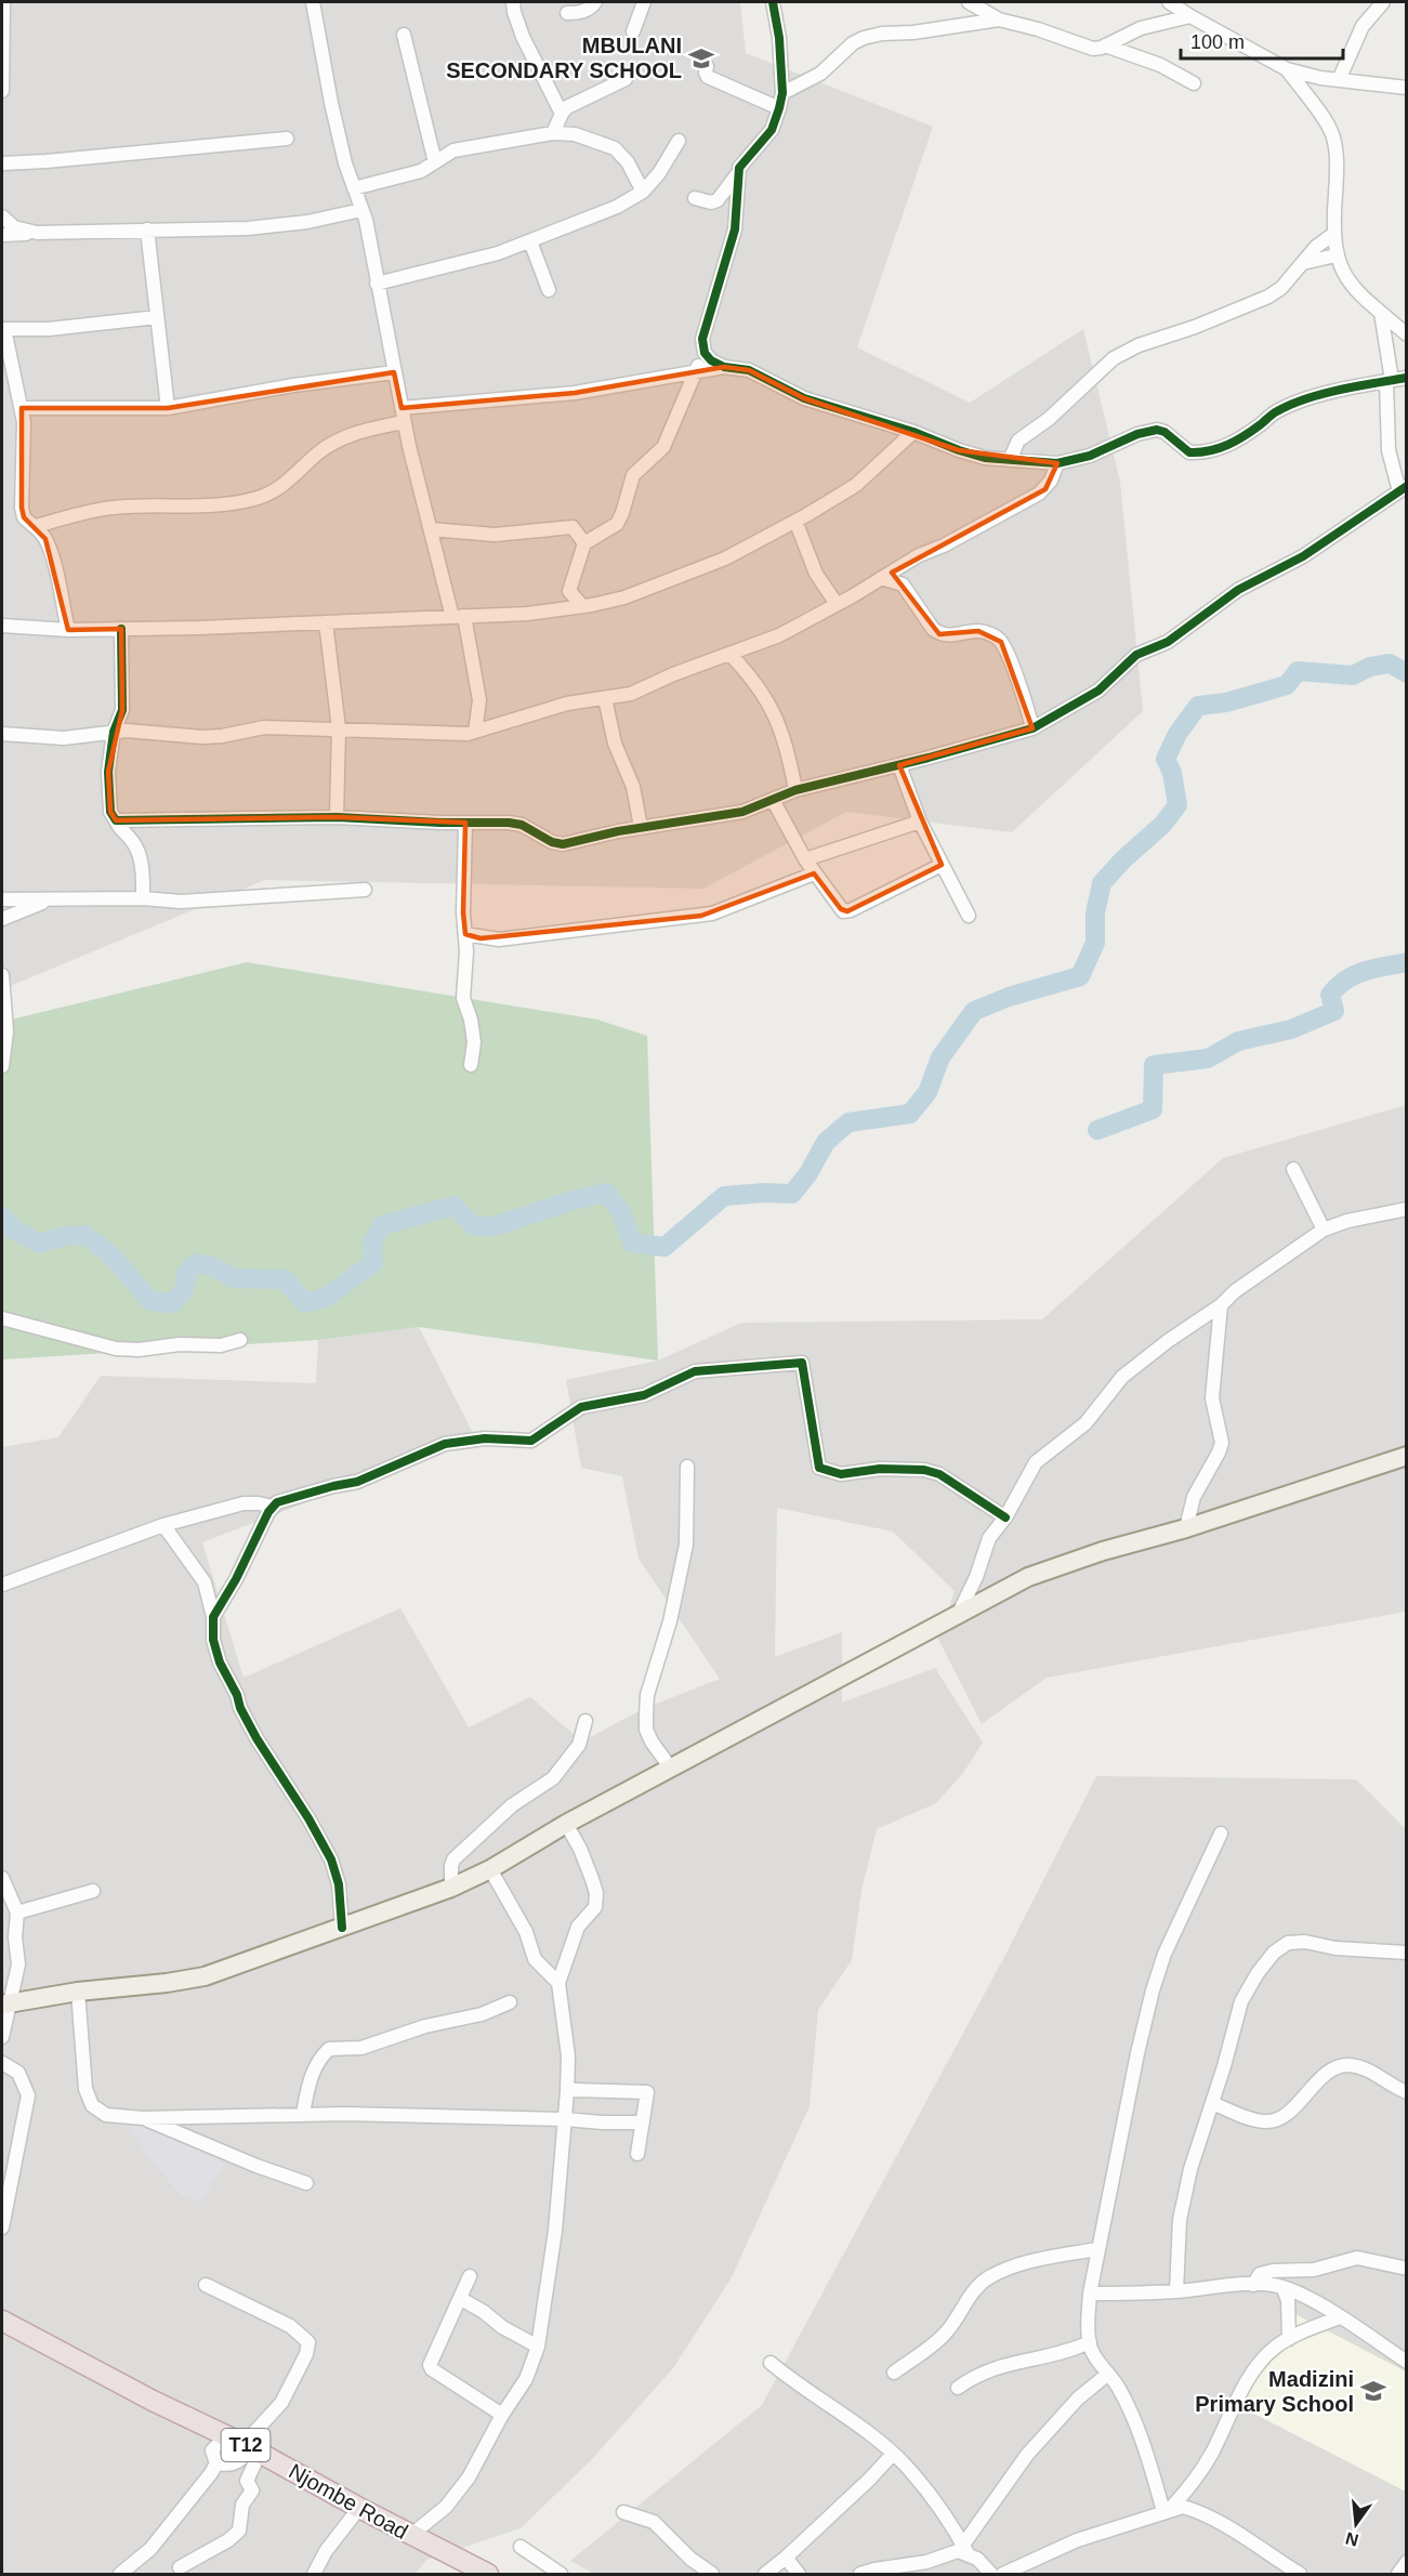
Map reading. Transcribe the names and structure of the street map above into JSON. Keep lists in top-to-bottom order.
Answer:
{
  "streets": {
    "highway": ["T12", "Njombe Road"]
  },
  "places": {
    "school or university": ["MBULANI SECONDARY SCHOOL", "Madizini Primary School"]
  },
  "scale_bar": "100 m",
  "north": "bottom"
}
